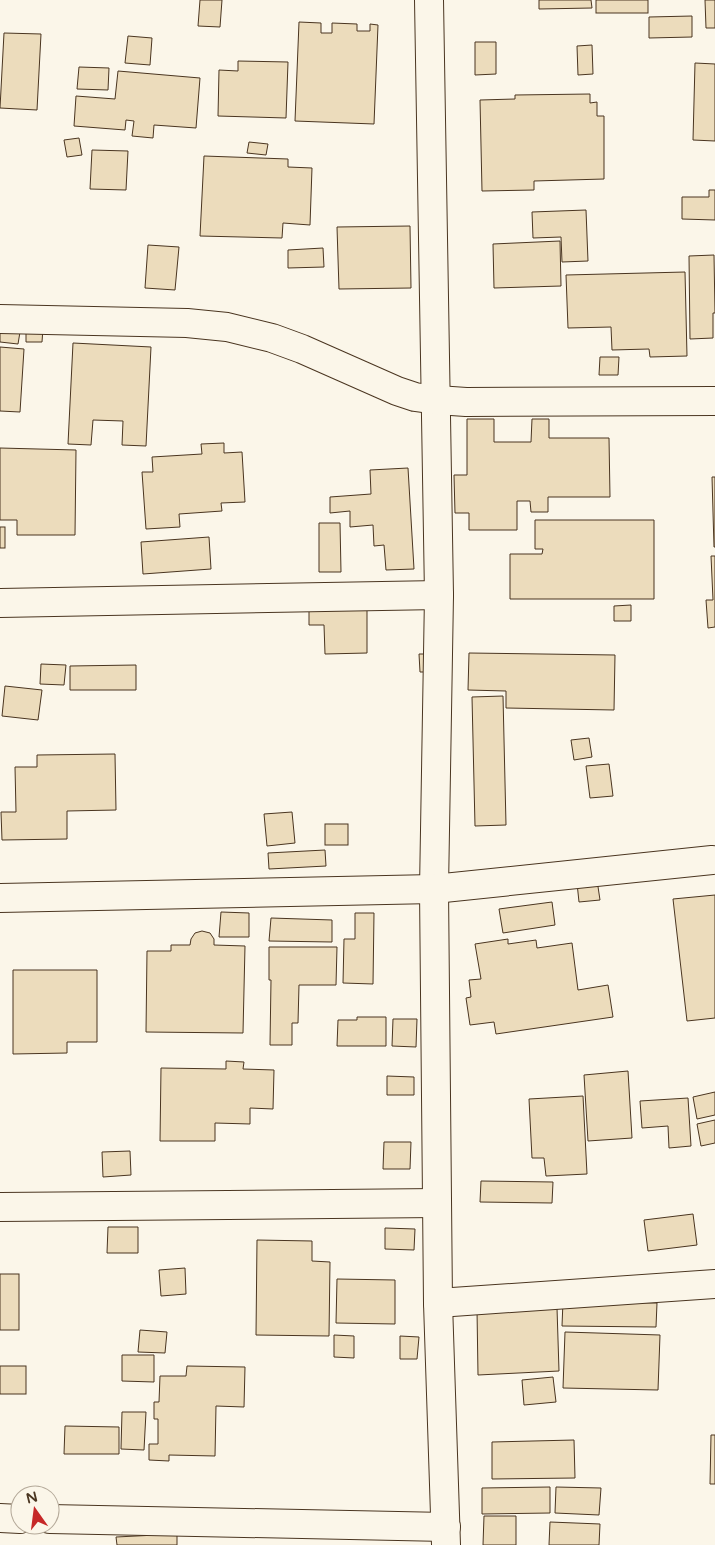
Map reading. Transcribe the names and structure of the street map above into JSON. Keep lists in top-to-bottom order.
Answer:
{
  "north": "top"
}
